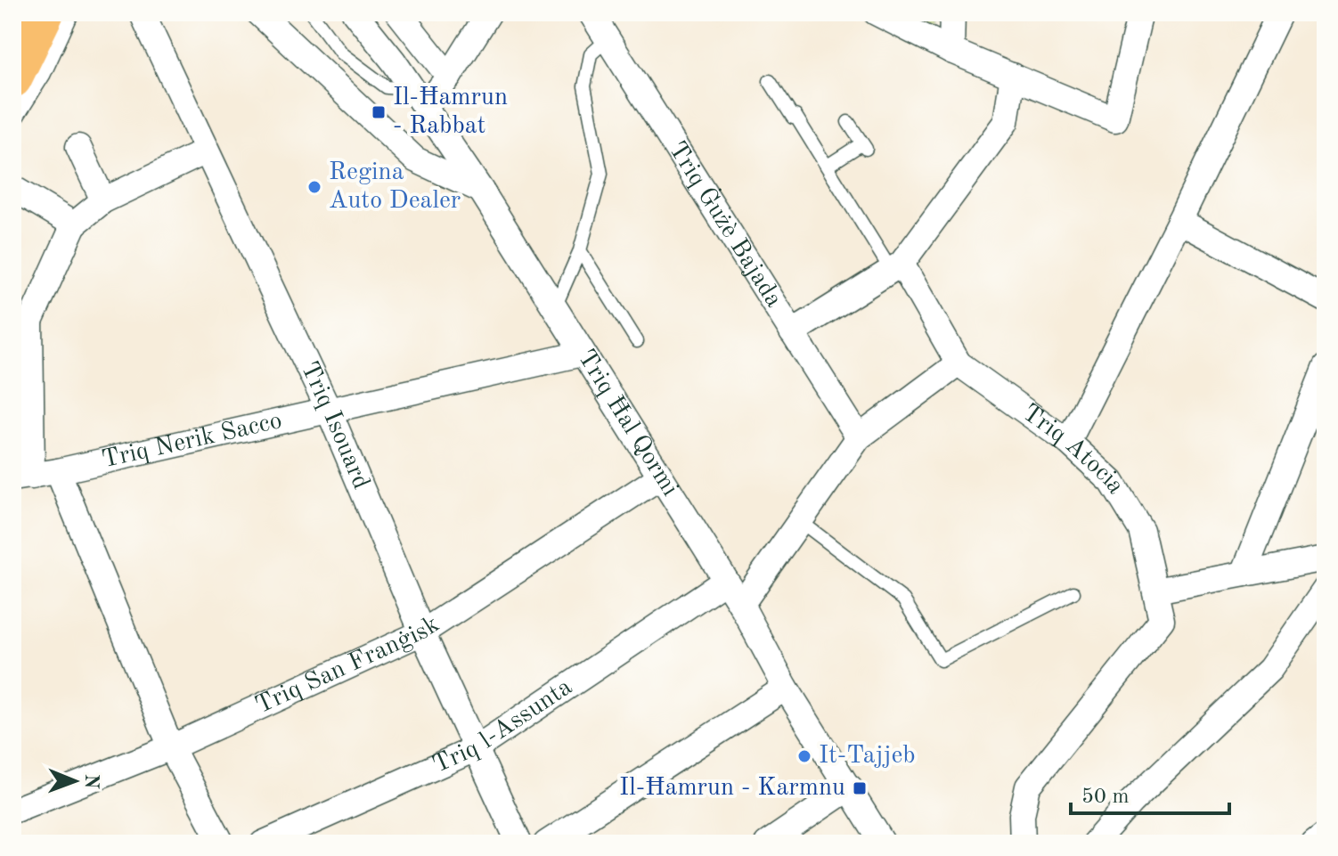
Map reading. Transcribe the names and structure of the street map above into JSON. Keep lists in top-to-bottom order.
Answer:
{
  "streets": {
    "street": [
      "Triq Ġużè Bajada",
      "Triq Ħal Qormi",
      "Triq Isouard",
      "Triq Nerik Sacco",
      "Triq Atocia",
      "Triq San Franġisk",
      "Triq l-Assunta"
    ]
  },
  "crossings": [
    ["Triq Ħal Qormi", "Triq Nerik Sacco"],
    ["Triq Ħal Qormi", "Triq San Franġisk"],
    ["Triq Ħal Qormi", "Triq l-Assunta"],
    ["Triq Isouard", "Triq Nerik Sacco"],
    ["Triq Isouard", "Triq San Franġisk"],
    ["Triq Isouard", "Triq l-Assunta"]
  ],
  "places": {
    "transit": ["Il-Ħamrun - Rabbat", "Il-Ħamrun - Karmnu"],
    "other": ["Regina Auto Dealer", "It-Tajjeb"]
  },
  "scale_bar": "50 m",
  "north": "right"
}
